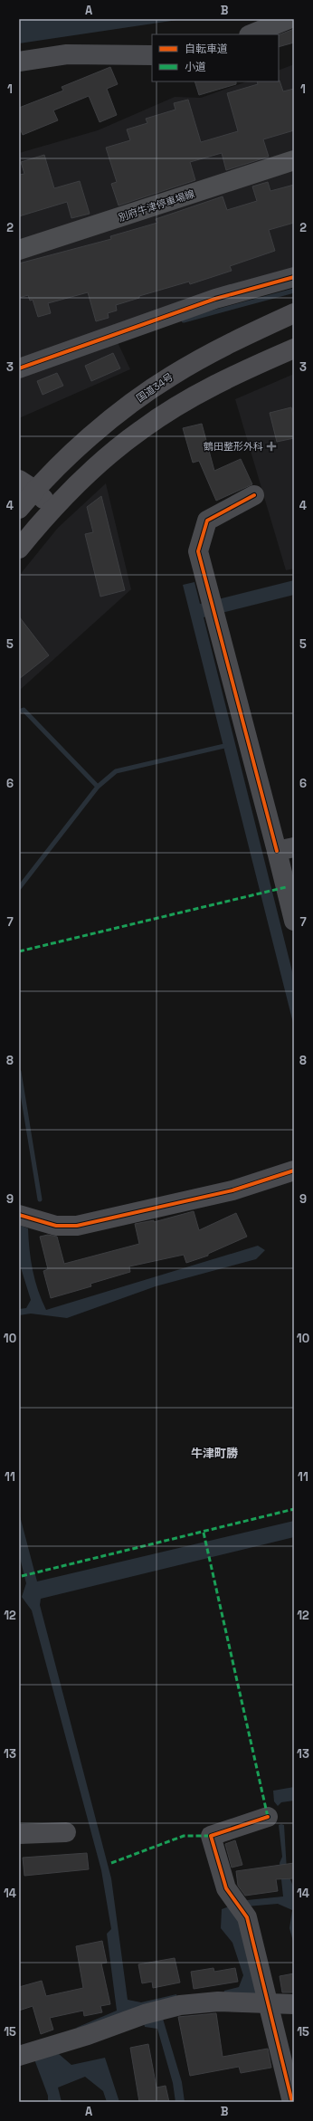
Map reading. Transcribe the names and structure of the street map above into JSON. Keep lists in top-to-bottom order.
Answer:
{
  "streets": {
    "highway": ["国道34号"],
    "main road": ["別府牛津停車場線"]
  },
  "districts": ["牛津町勝"],
  "places": {
    "health": ["鶴田整形外科"]
  },
  "legend": ["自転車道", "小道"],
  "grid": {
    "columns": ["A", "B"],
    "rows": [
      "1",
      "2",
      "3",
      "4",
      "5",
      "6",
      "7",
      "8",
      "9",
      "10",
      "11",
      "12",
      "13",
      "14",
      "15"
    ]
  }
}
